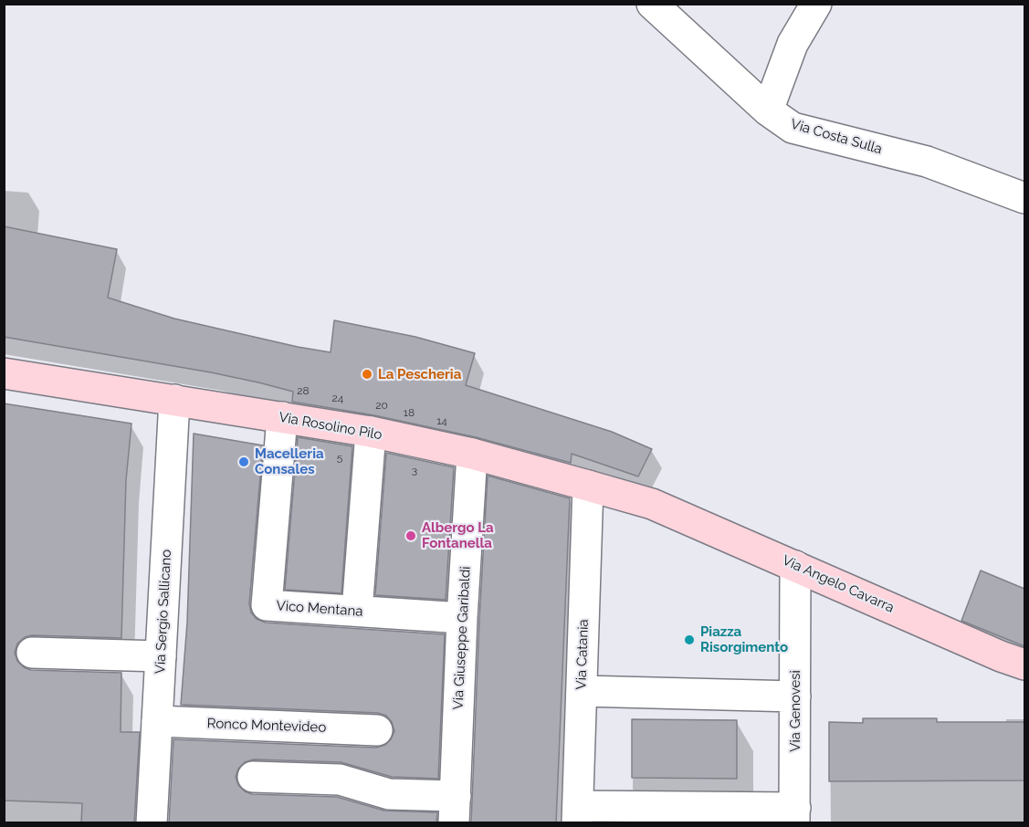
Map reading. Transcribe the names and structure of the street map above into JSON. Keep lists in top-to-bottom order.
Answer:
{
  "streets": {
    "main road": ["Via Rosolino Pilo", "Via Angelo Cavarra"],
    "street": [
      "Via Costa Sulla",
      "Vico Mentana",
      "Via Sergio Sallicano",
      "Via Giuseppe Garibaldi",
      "Via Catania",
      "Via Genovesi",
      "Ronco Montevideo"
    ]
  },
  "crossings": [
    ["Via Rosolino Pilo", "Via Angelo Cavarra"],
    ["Via Rosolino Pilo", "Vico Mentana"],
    ["Via Rosolino Pilo", "Via Sergio Sallicano"],
    ["Via Rosolino Pilo", "Via Giuseppe Garibaldi"],
    ["Via Rosolino Pilo", "Via Catania"],
    ["Via Angelo Cavarra", "Via Genovesi"],
    ["Vico Mentana", "Via Giuseppe Garibaldi"],
    ["Via Sergio Sallicano", "Ronco Montevideo"]
  ],
  "places": [
    "La Pescheria",
    "Macelleria Consales",
    "Albergo La Fontanella",
    "Piazza Risorgimento"
  ],
  "house_numbers": [
    "28",
    "24",
    "20",
    "18",
    "14",
    "5",
    "3"
  ]
}
